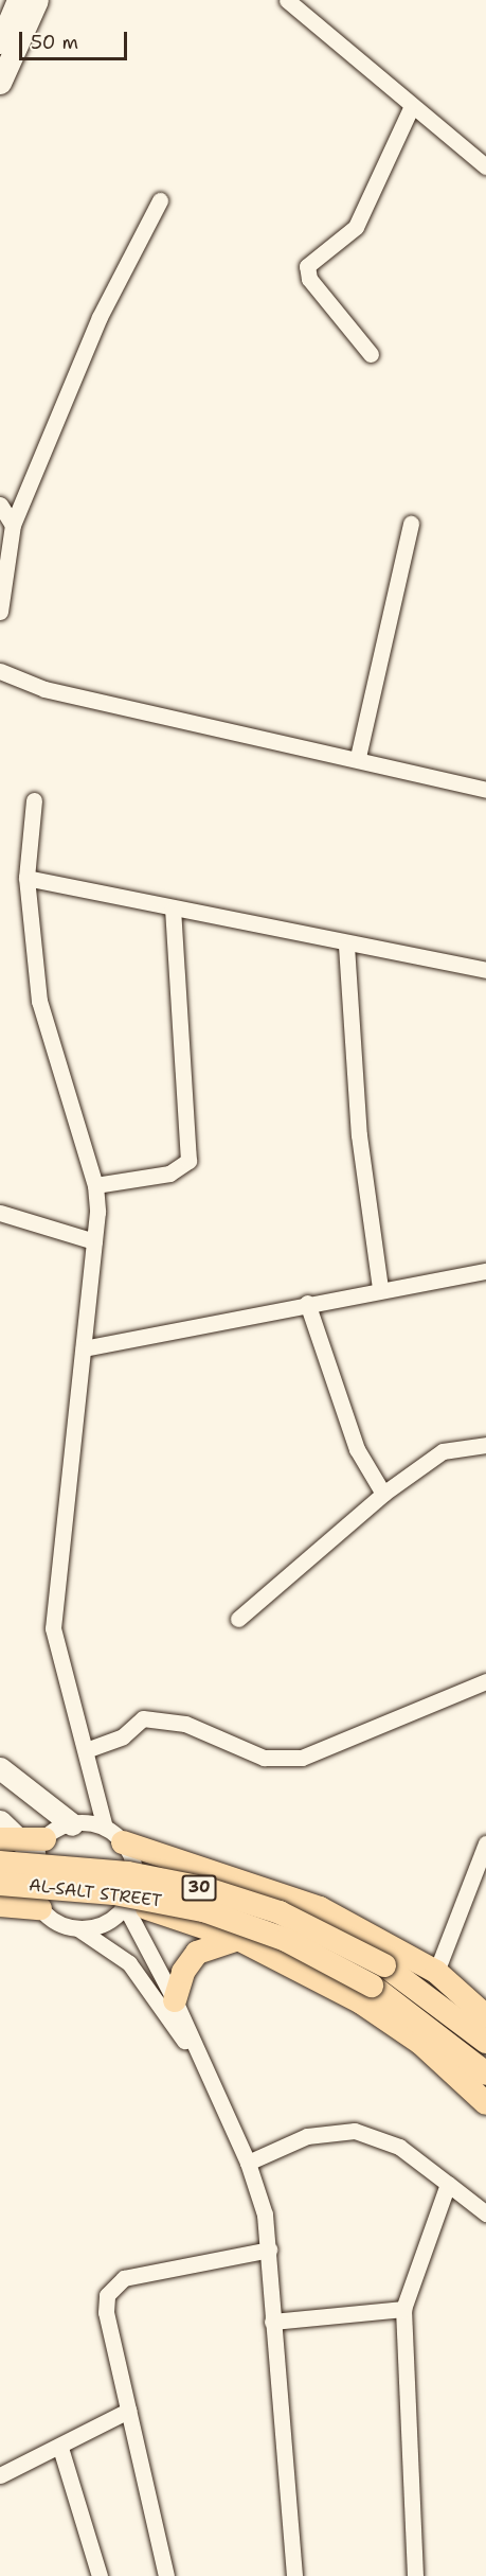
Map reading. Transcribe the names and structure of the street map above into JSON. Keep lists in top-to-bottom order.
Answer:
{
  "streets": {
    "main road": ["30", "AL-SALT STREET"]
  },
  "scale_bar": "50 m"
}
